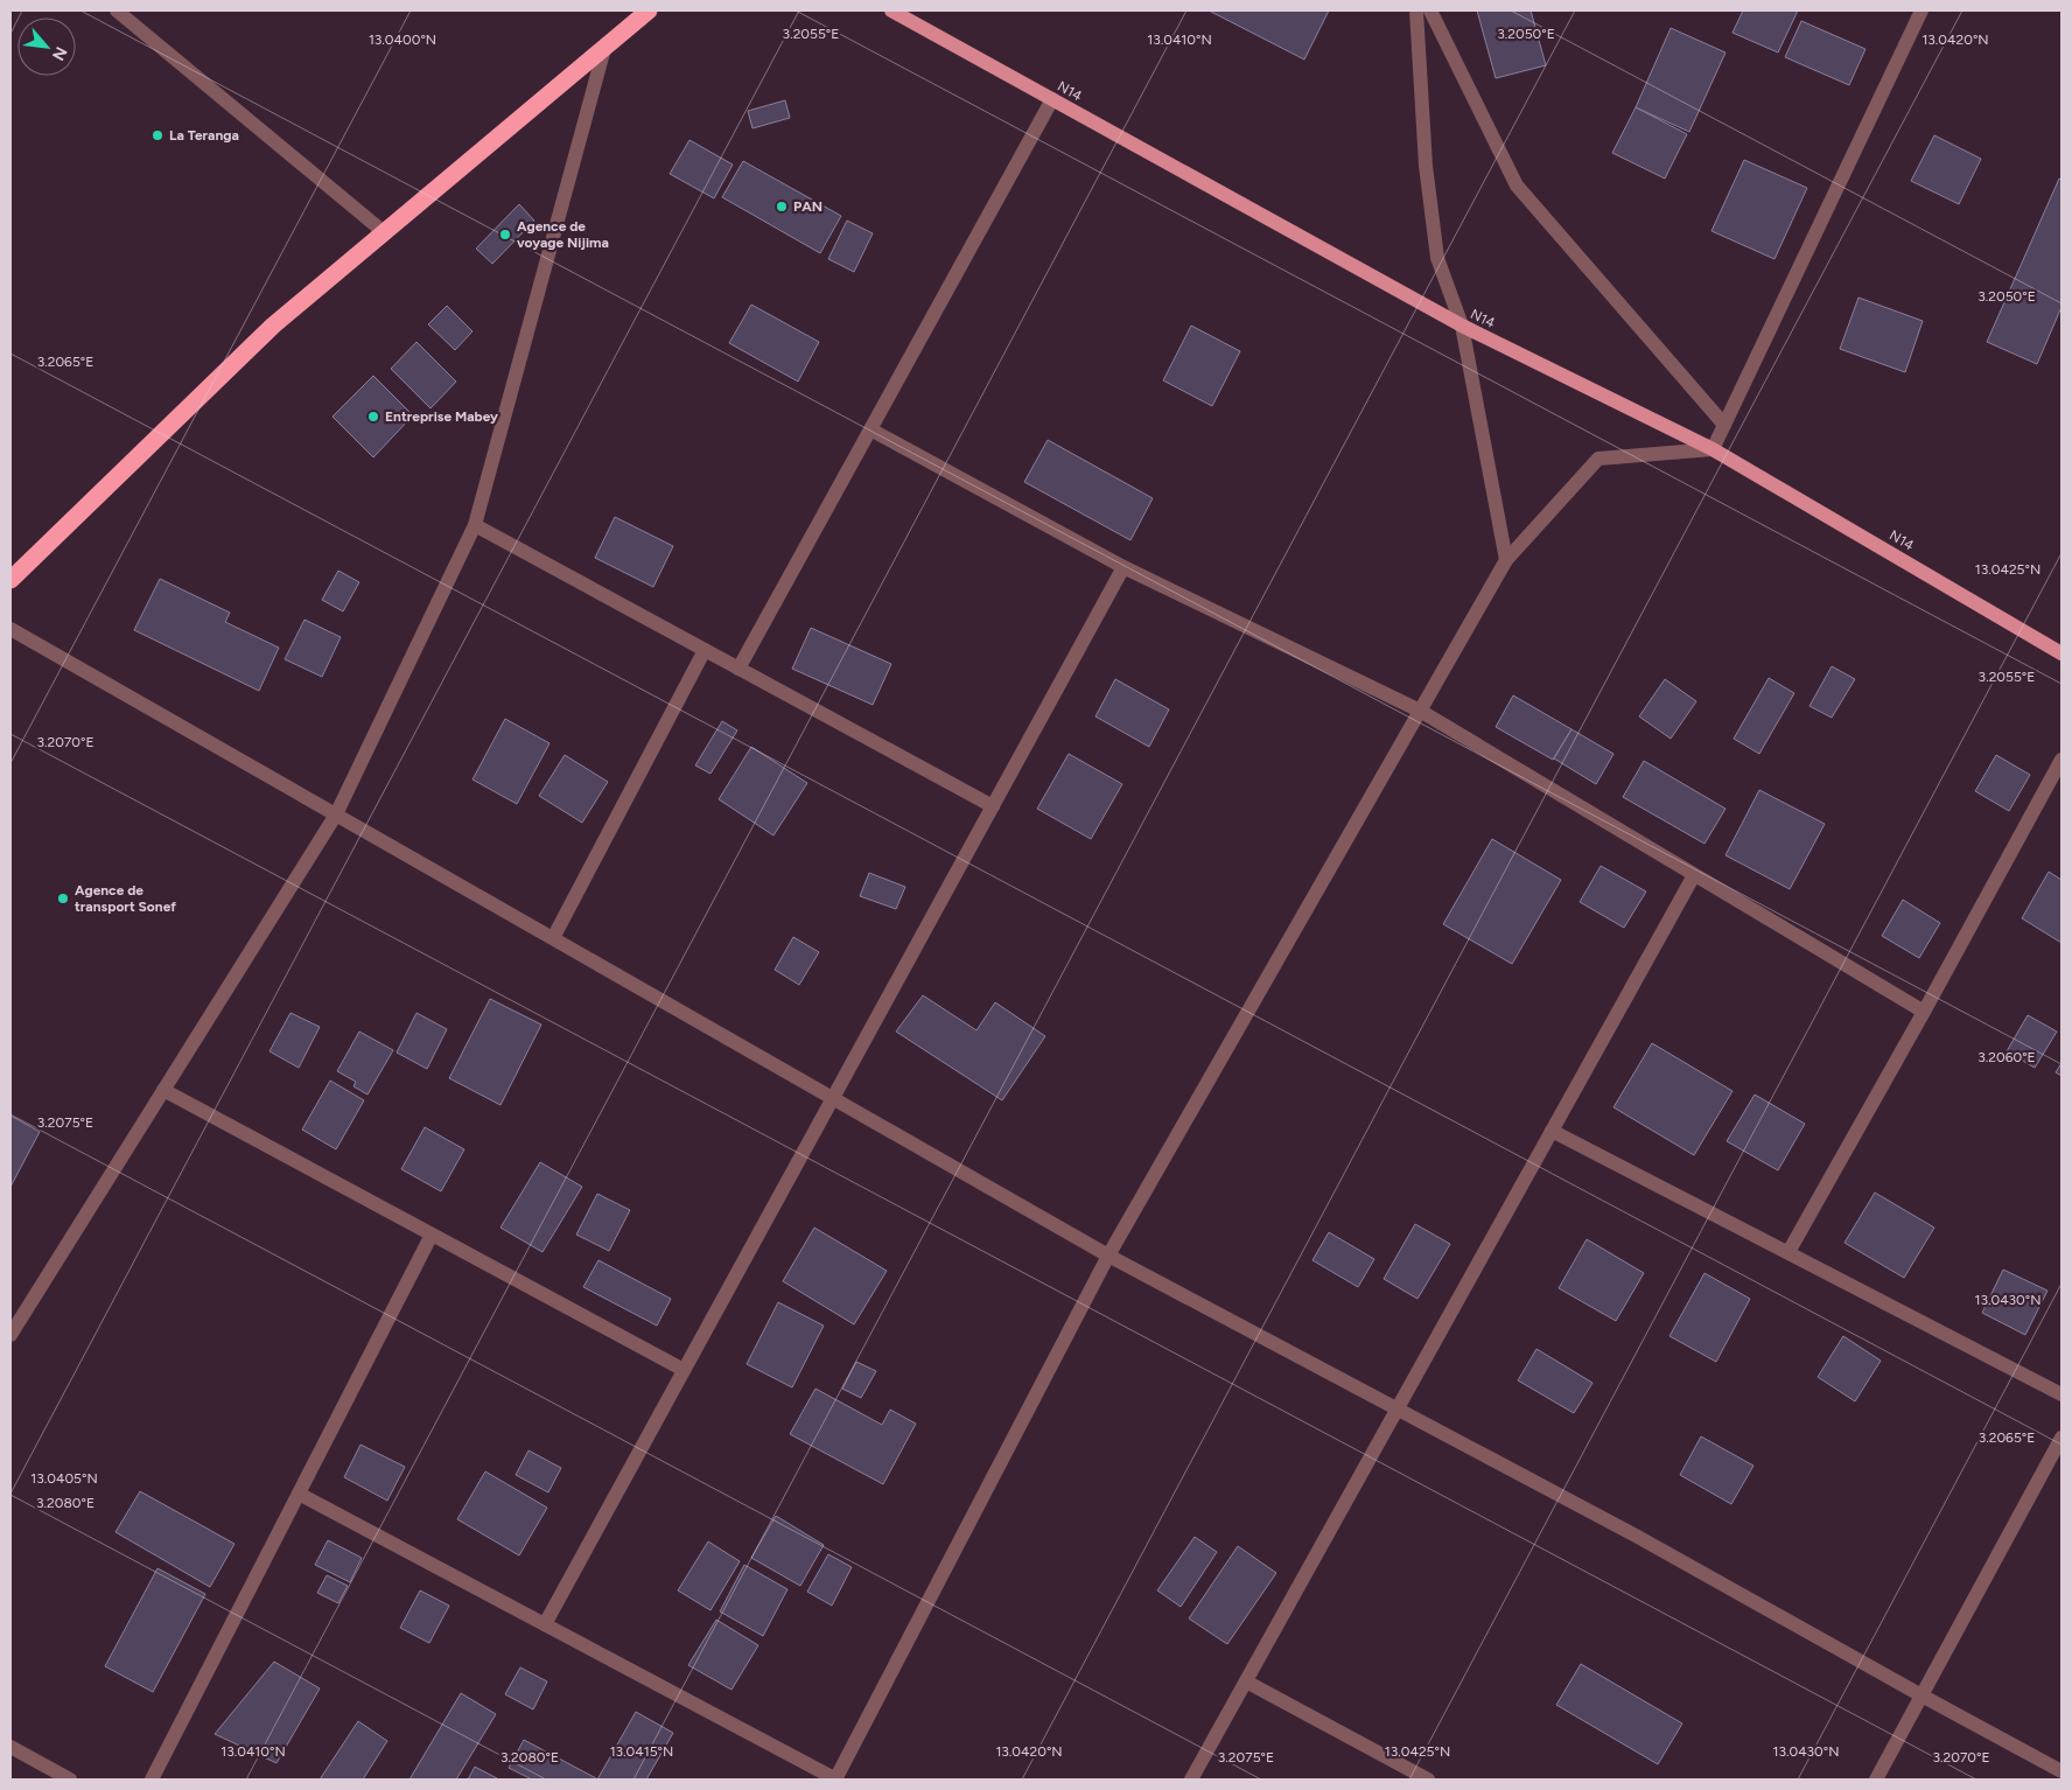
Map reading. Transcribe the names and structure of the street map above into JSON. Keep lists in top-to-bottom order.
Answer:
{
  "streets": {
    "main road": ["N14"]
  },
  "places": [
    "La Teranga",
    "PAN",
    "Agence de voyage Nijima",
    "Entreprise Mabey",
    "Agence de transport Sonef"
  ],
  "north": "bottom right",
  "coordinates": [
    "3.2055°E",
    "3.2050°E",
    "13.0400°N",
    "13.0410°N",
    "13.0420°N",
    "3.2065°E",
    "13.0425°N",
    "3.2070°E",
    "3.2060°E",
    "3.2075°E",
    "13.0430°N",
    "13.0405°N",
    "3.2080°E",
    "13.0415°N"
  ]
}
